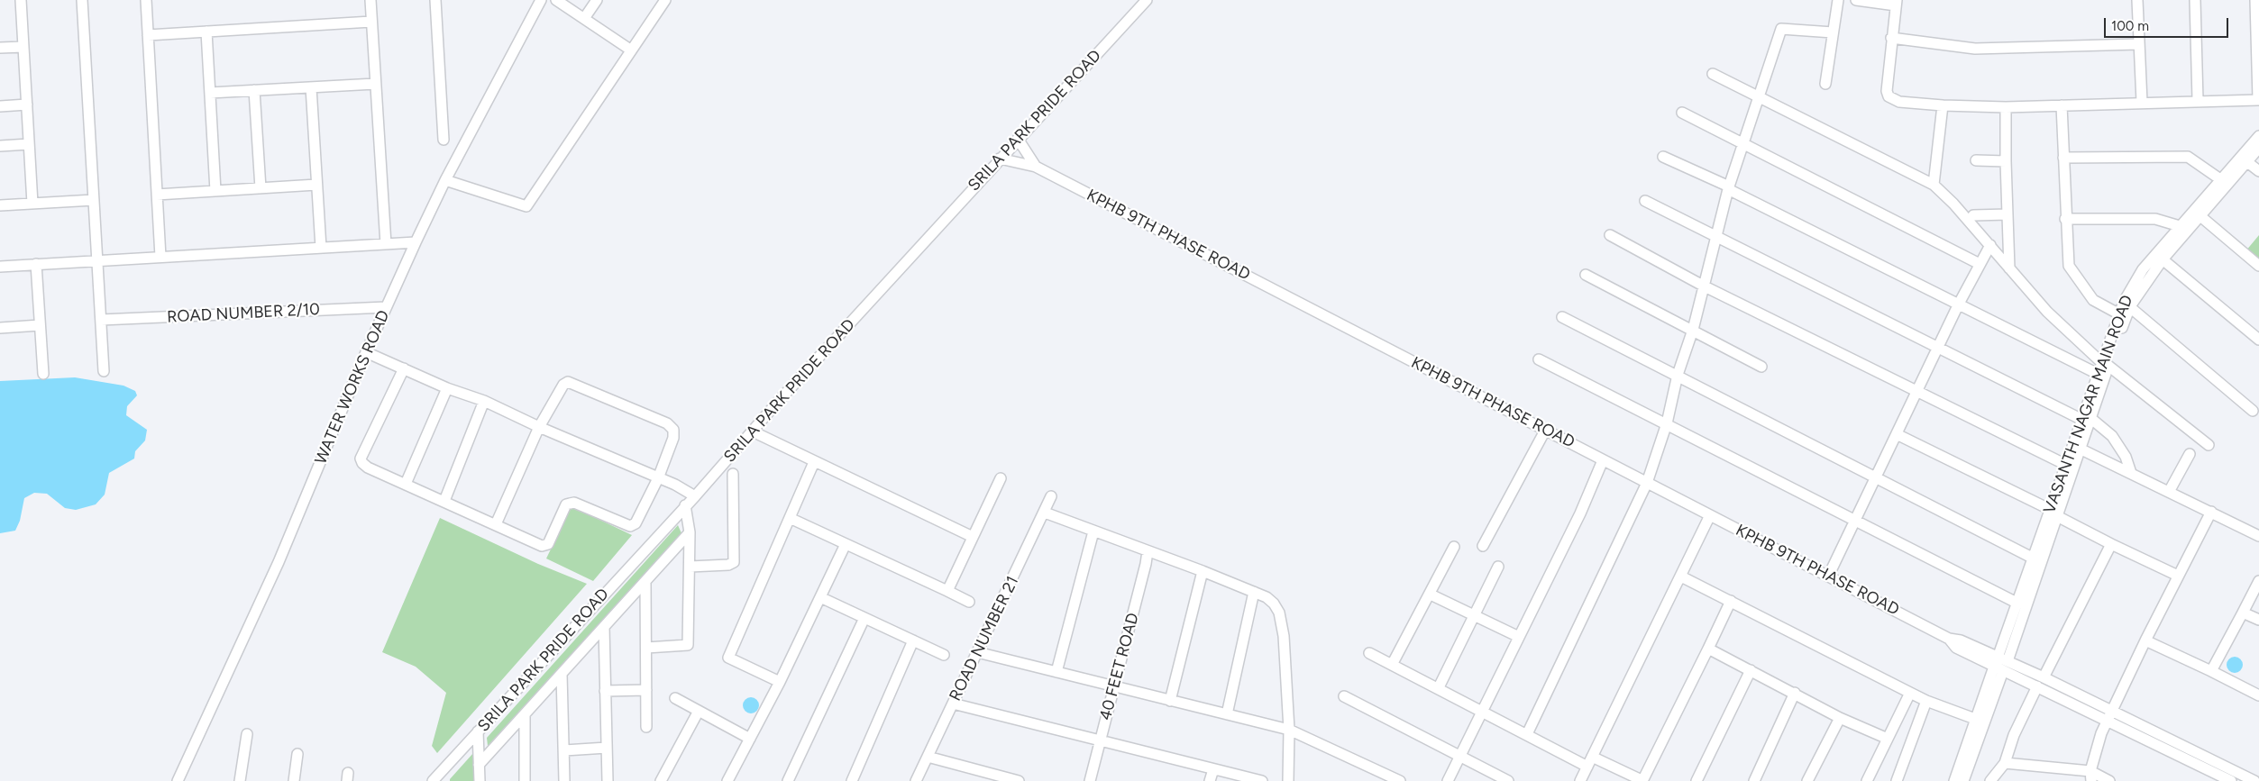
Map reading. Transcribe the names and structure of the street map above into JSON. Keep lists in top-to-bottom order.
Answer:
{
  "streets": {
    "street": [
      "SRILA PARK PRIDE ROAD",
      "KPHB 9TH PHASE ROAD",
      "ROAD NUMBER 2/10",
      "WATER WORKS ROAD",
      "VASANTH NAGAR MAIN ROAD",
      "ROAD NUMBER 21",
      "40 FEET ROAD"
    ]
  },
  "crossings": [
    ["SRILA PARK PRIDE ROAD", "KPHB 9TH PHASE ROAD"],
    ["KPHB 9TH PHASE ROAD", "VASANTH NAGAR MAIN ROAD"],
    ["ROAD NUMBER 2/10", "WATER WORKS ROAD"]
  ],
  "scale_bar": "100 m"
}
